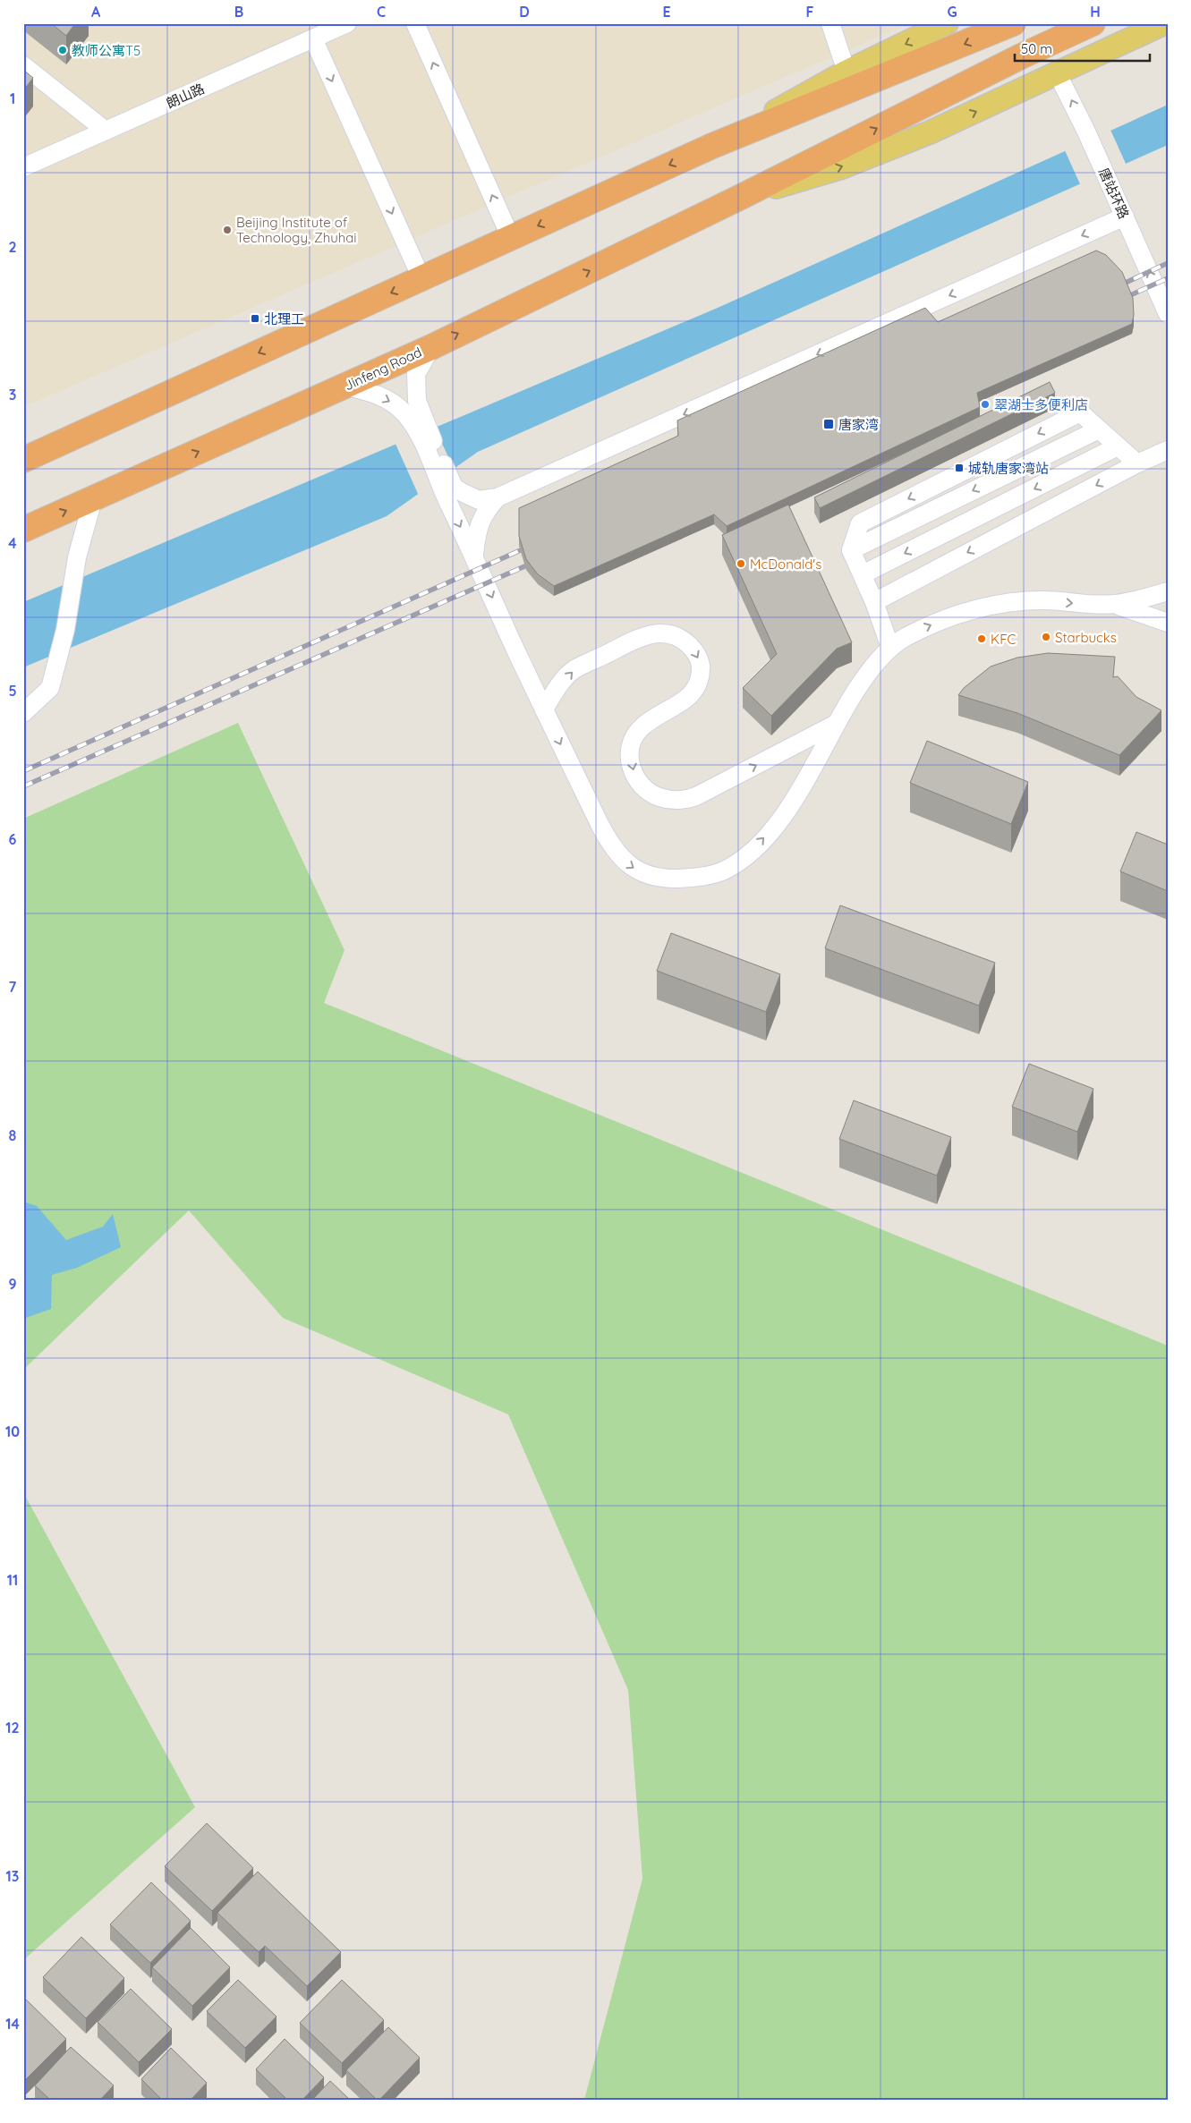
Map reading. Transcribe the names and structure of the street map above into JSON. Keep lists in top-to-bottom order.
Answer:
{
  "streets": {
    "highway": ["Jinfeng Road"],
    "street": ["朗山路", "唐站环路"]
  },
  "one_way": ["唐站环路"],
  "places": {
    "other": [
      "教师公寓T5",
      "Beijing Institute of Technology, Zhuhai",
      "翠湖士多便利店",
      "McDonald's",
      "Starbucks",
      "KFC"
    ],
    "transit": ["北理工", "唐家湾", "城轨唐家湾站"]
  },
  "scale_bar": "50 m",
  "grid": {
    "columns": [
      "A",
      "B",
      "C",
      "D",
      "E",
      "F",
      "G",
      "H"
    ],
    "rows": [
      "1",
      "2",
      "3",
      "4",
      "5",
      "6",
      "7",
      "8",
      "9",
      "10",
      "11",
      "12",
      "13",
      "14"
    ]
  }
}
